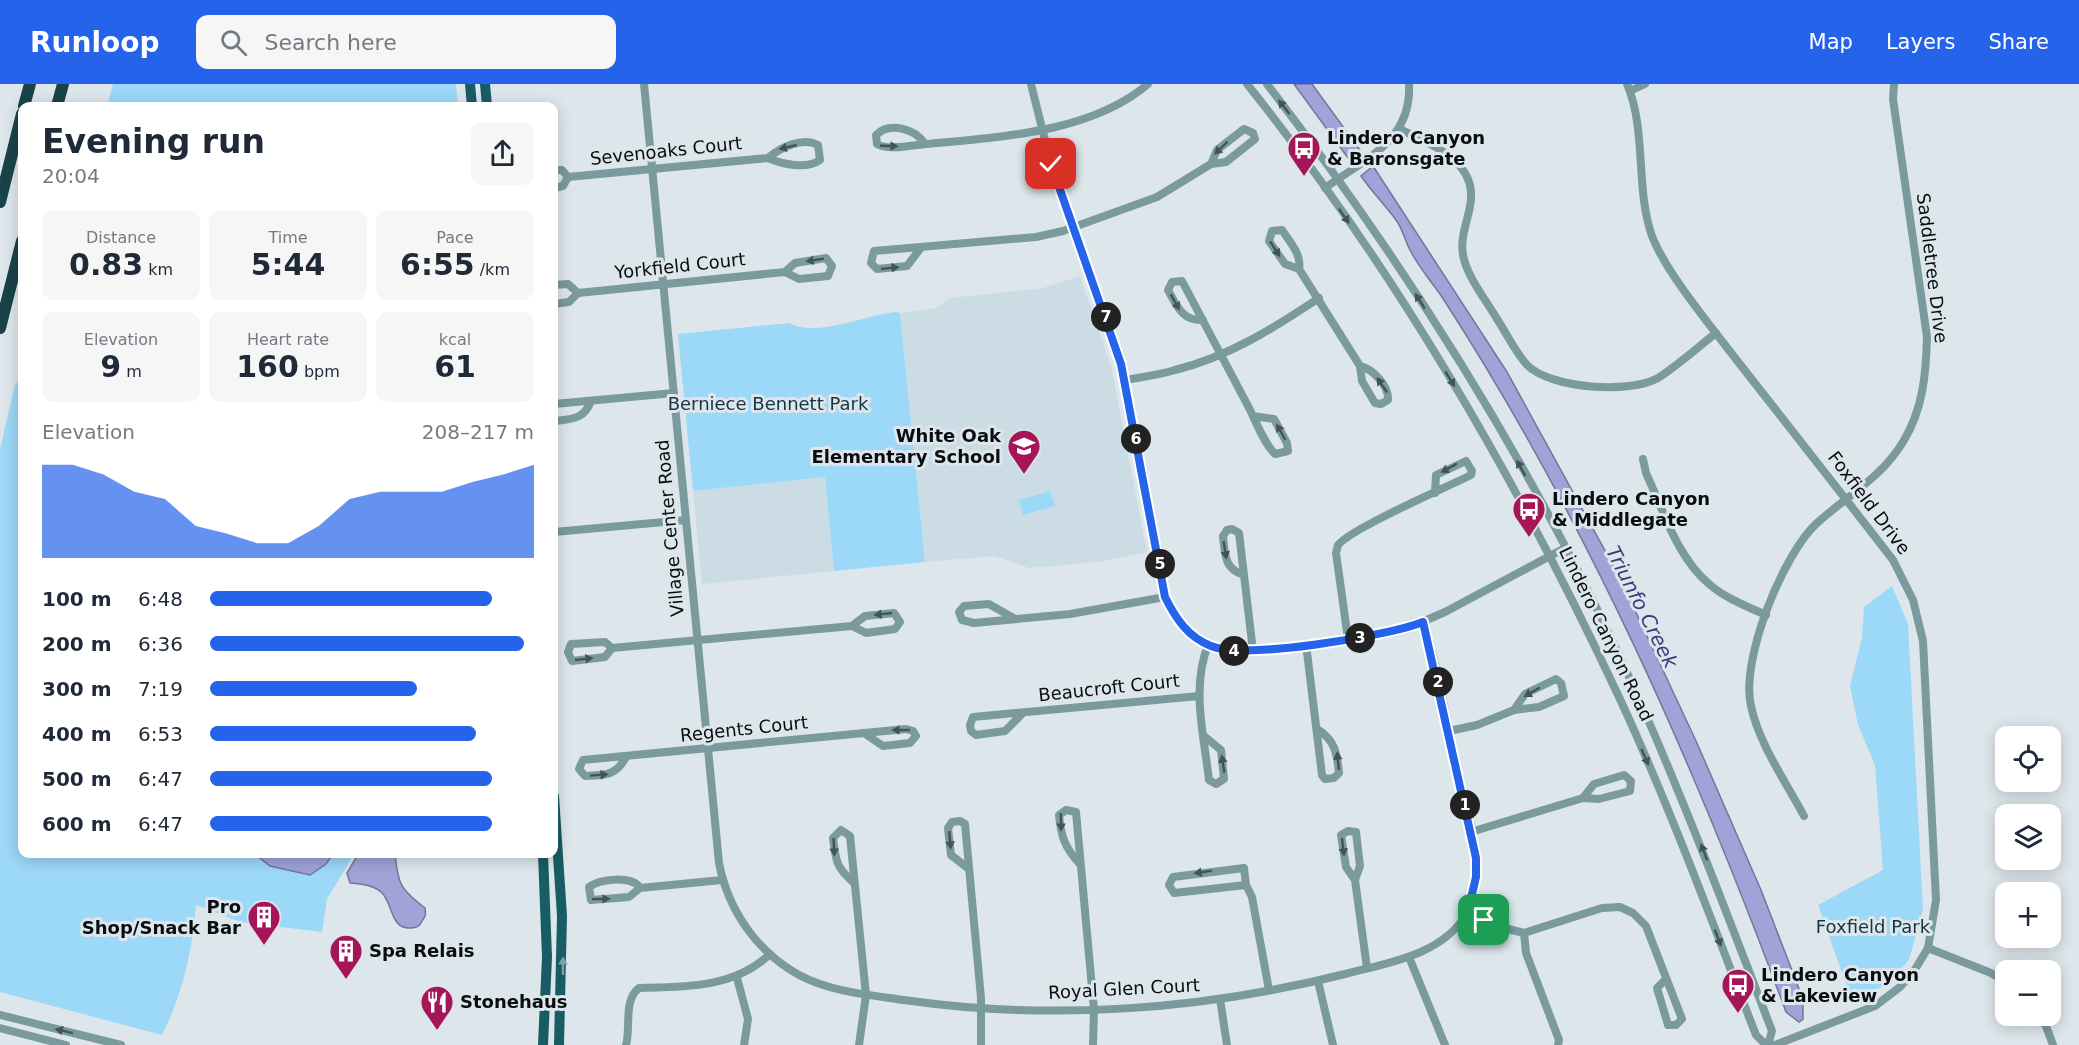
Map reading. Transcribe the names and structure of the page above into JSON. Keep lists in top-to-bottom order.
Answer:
{
  "streets": {
    "street": [
      "Sevenoaks Court",
      "Yorkfield Court",
      "Saddletree Drive",
      "Foxfield Drive",
      "Village Center Road",
      "Lindero Canyon Road",
      "Beaucroft Court",
      "Regents Court",
      "Royal Glen Court"
    ]
  },
  "crossings": [
    ["Sevenoaks Court", "Village Center Road"],
    ["Yorkfield Court", "Village Center Road"],
    ["Saddletree Drive", "Foxfield Drive"],
    ["Village Center Road", "Regents Court"],
    ["Village Center Road", "Royal Glen Court"]
  ],
  "water": ["Triunfo Creek"],
  "parks": ["Berniece Bennett Park", "Foxfield Park"],
  "places": {
    "bus stop": ["Lindero Canyon & Baronsgate", "Lindero Canyon & Middlegate", "Lindero Canyon & Lakeview"],
    "school or university": ["White Oak Elementary School"],
    "building": ["Pro Shop/Snack Bar", "Spa Relais"],
    "restaurant": ["Stonehaus"]
  },
  "page": {
    "header": "Runloop",
    "search": "Search here",
    "nav": ["Map", "Layers", "Share"],
    "heading": ["Evening run", "20:04"],
    "stats": [
      ["Distance", "0.83 km"],
      ["Time", "5:44"],
      ["Pace", "6:55 /km"],
      ["Elevation", "9 m"],
      ["Heart rate", "160 bpm"],
      ["kcal", "61"]
    ],
    "pins": [
      "7",
      "6",
      "5",
      "3",
      "4",
      "2",
      "1"
    ],
    "chart": ["Elevation", "208–217 m"],
    "list": [
      {
        "name": "100 m",
        "note": "6:48"
      },
      {
        "name": "200 m",
        "note": "6:36"
      },
      {
        "name": "300 m",
        "note": "7:19"
      },
      {
        "name": "400 m",
        "note": "6:53"
      },
      {
        "name": "500 m",
        "note": "6:47"
      },
      {
        "name": "600 m",
        "note": "6:47"
      }
    ],
    "map_buttons": ["+", "−"]
  }
}
